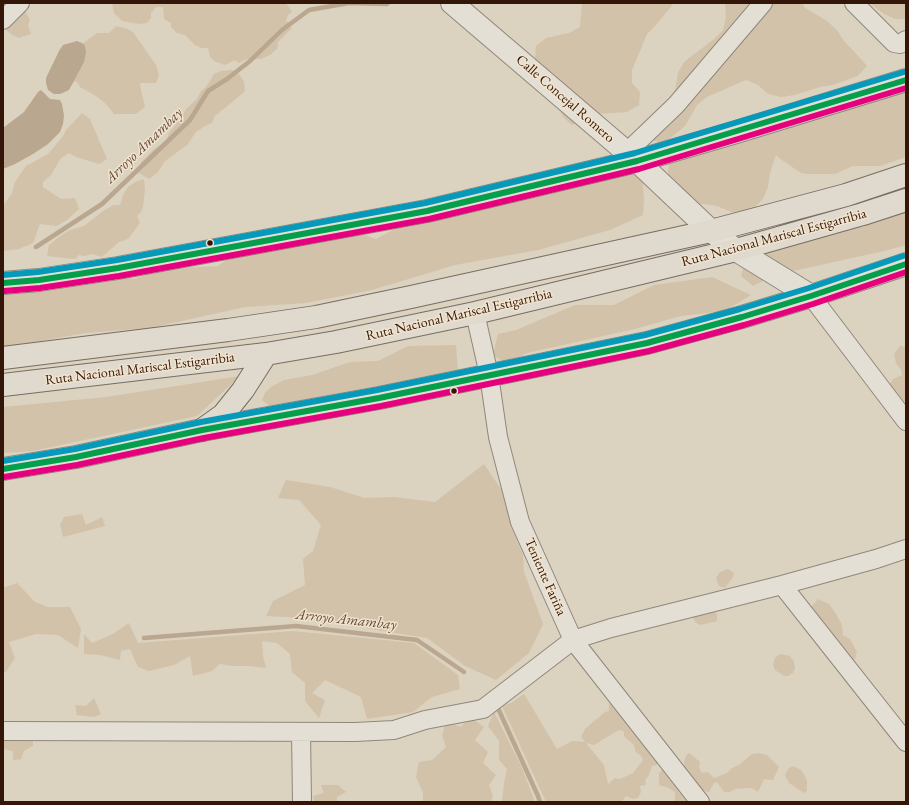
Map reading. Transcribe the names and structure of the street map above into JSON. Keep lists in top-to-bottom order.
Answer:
{
  "streets": {
    "highway": ["Ruta Nacional Mariscal Estigarribia"],
    "street": ["Calle Concejal Romero", "Teniente Fariña"]
  },
  "crossings": [
    ["Calle Concejal Romero", "Ruta Nacional Mariscal Estigarribia"],
    ["Ruta Nacional Mariscal Estigarribia", "Teniente Fariña"]
  ],
  "water": ["Arroyo Amambay"]
}
